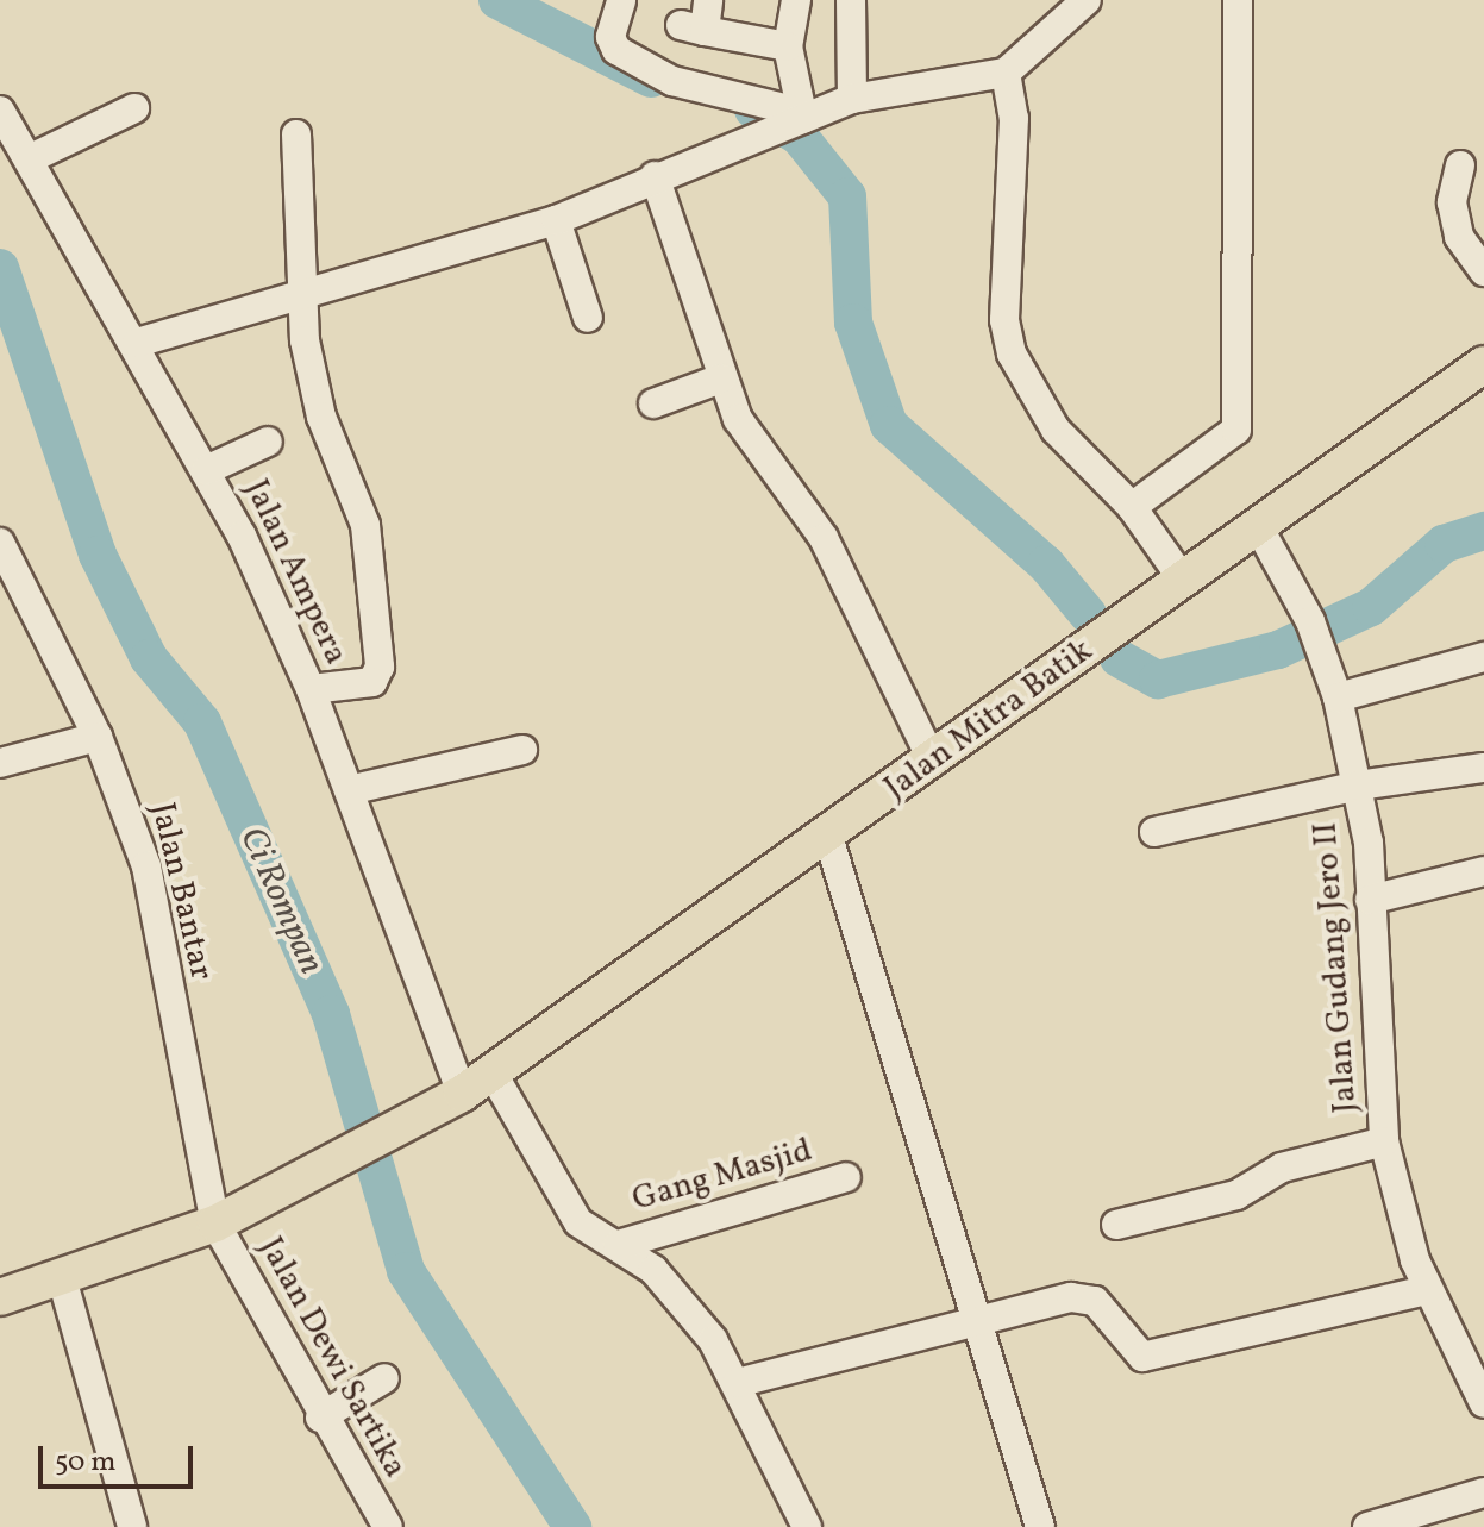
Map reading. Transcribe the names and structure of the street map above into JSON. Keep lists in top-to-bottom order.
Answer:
{
  "streets": {
    "main road": ["Jalan Mitra Batik"],
    "street": [
      "Jalan Ampera",
      "Jalan Bantar",
      "Jalan Gudang Jero II",
      "Gang Masjid",
      "Jalan Dewi Sartika"
    ]
  },
  "crossings": [
    ["Jalan Ampera", "Jalan Mitra Batik"],
    ["Jalan Mitra Batik", "Jalan Bantar"],
    ["Jalan Mitra Batik", "Jalan Gudang Jero II"],
    ["Jalan Mitra Batik", "Jalan Dewi Sartika"],
    ["Jalan Bantar", "Jalan Dewi Sartika"]
  ],
  "water": ["Ci Rompan"],
  "scale_bar": "50 m"
}
